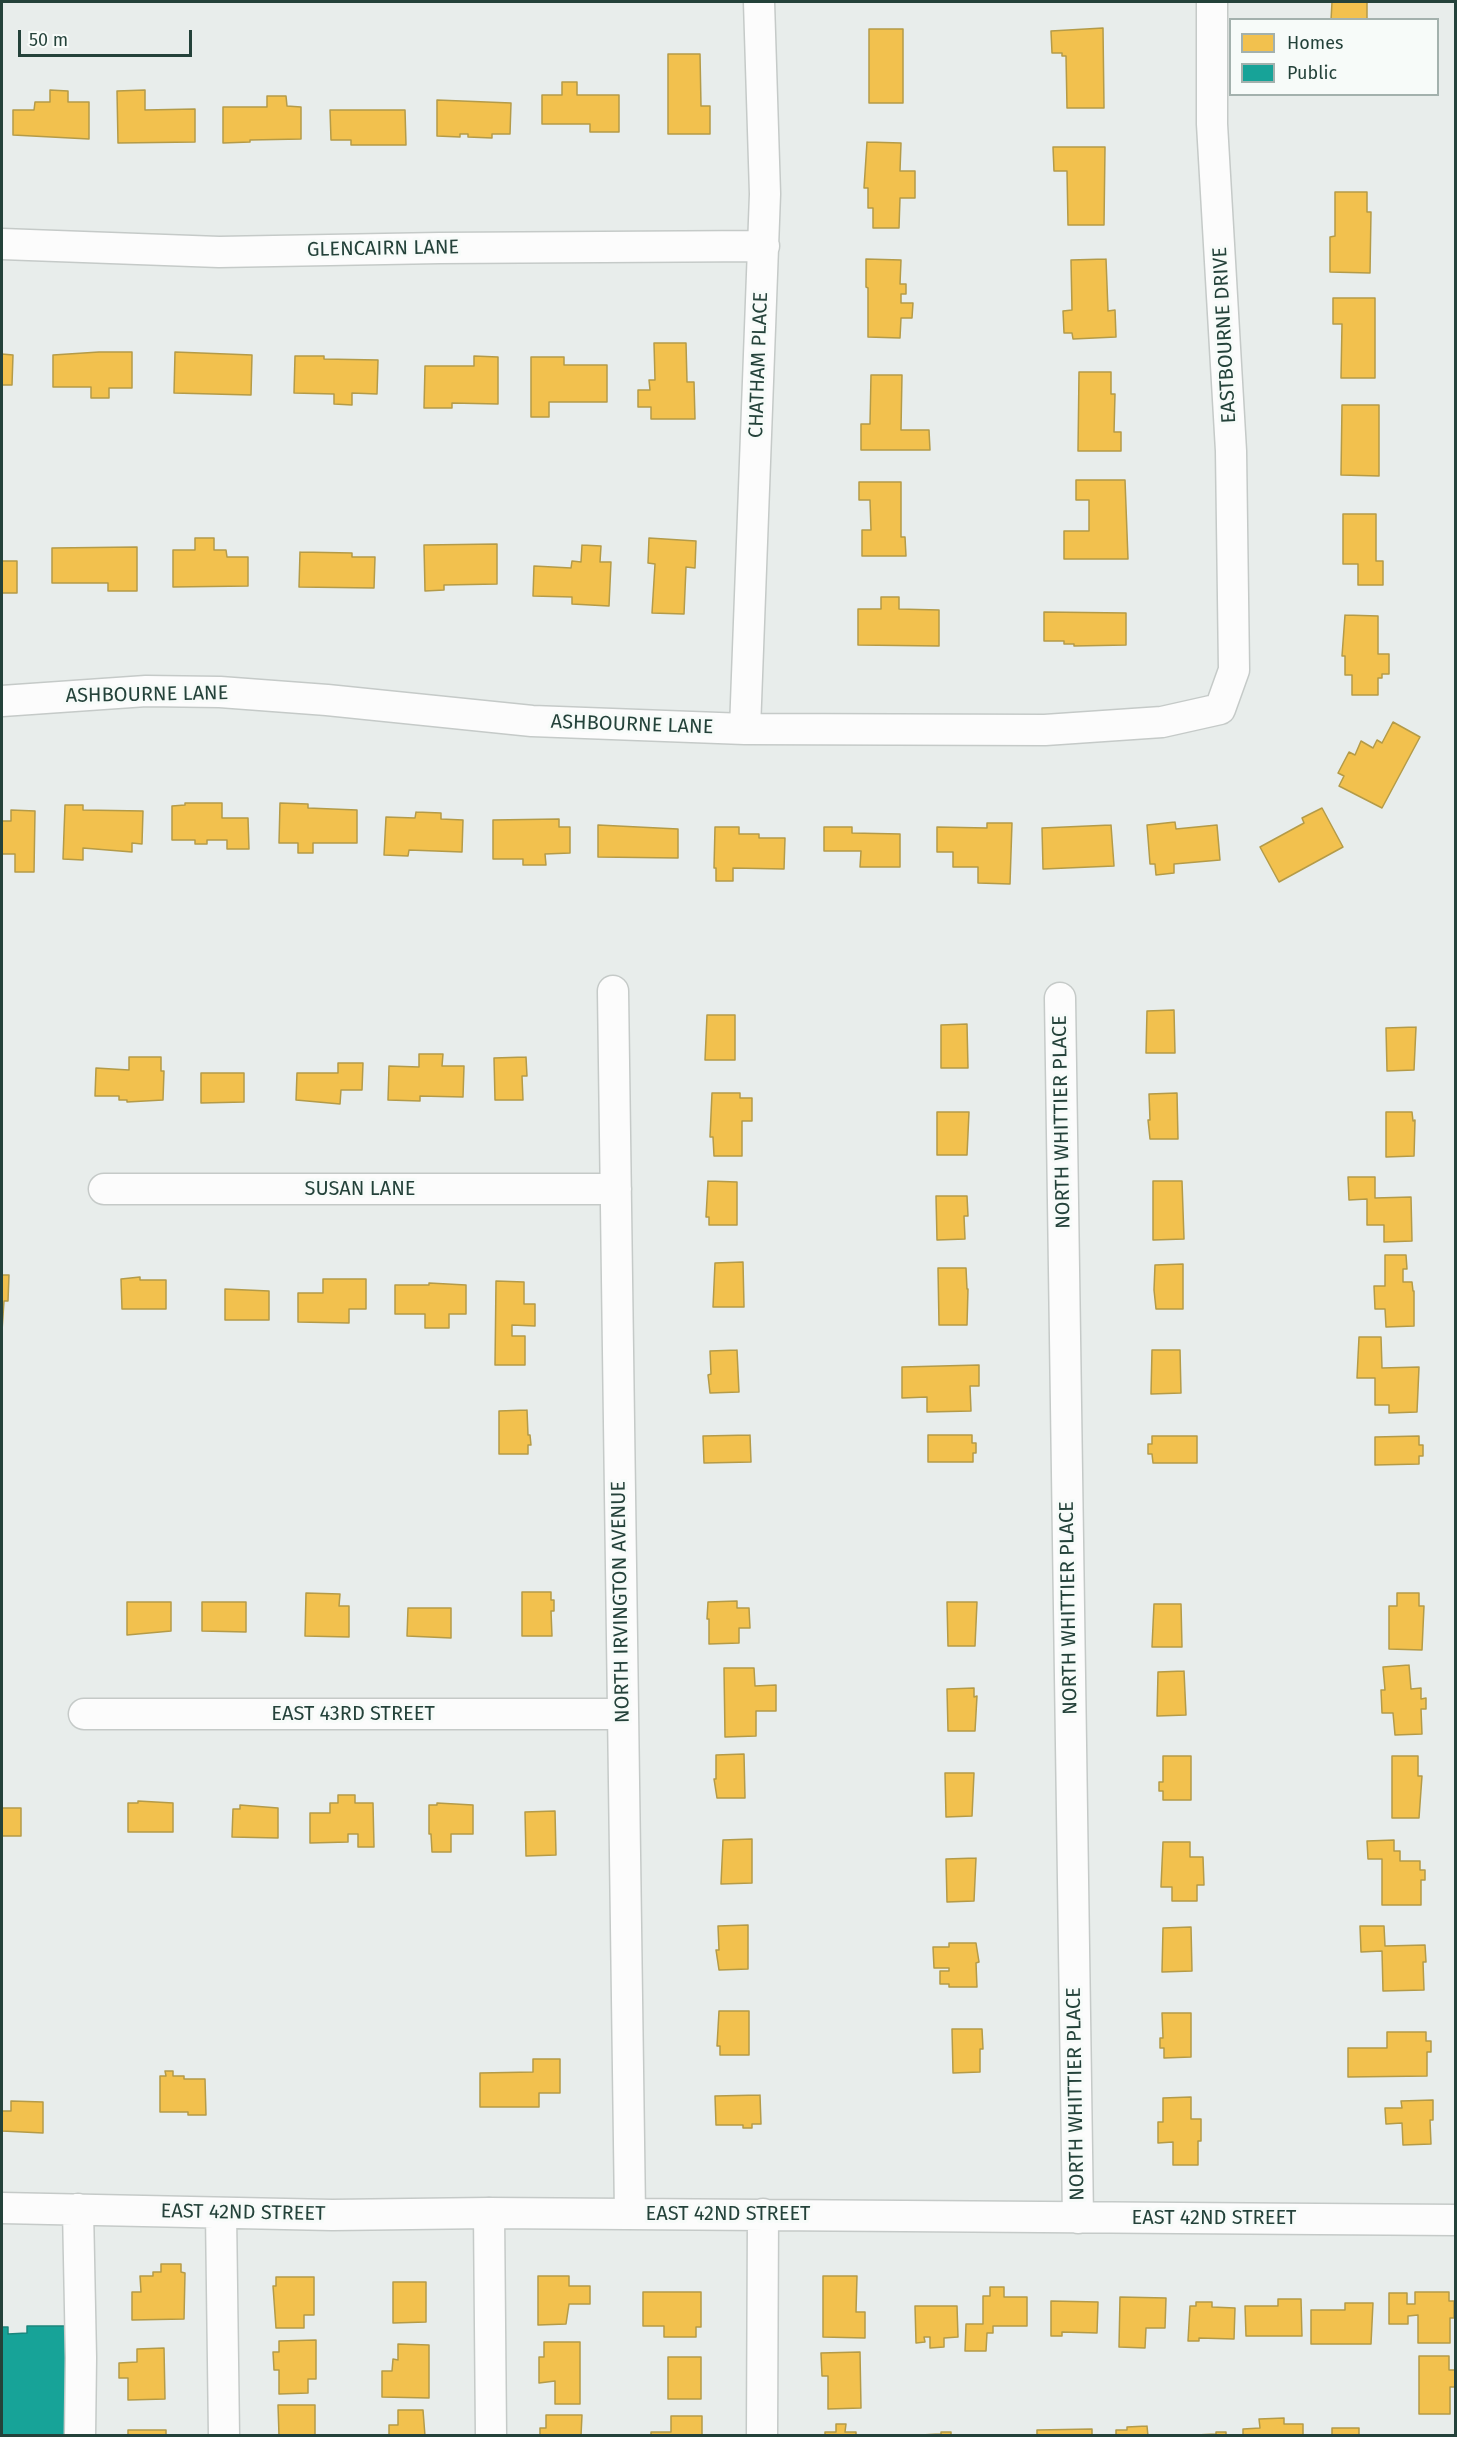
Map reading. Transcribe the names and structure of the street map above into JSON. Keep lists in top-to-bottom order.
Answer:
{
  "streets": {
    "street": [
      "GLENCAIRN LANE",
      "EASTBOURNE DRIVE",
      "CHATHAM PLACE",
      "ASHBOURNE LANE",
      "NORTH WHITTIER PLACE",
      "SUSAN LANE",
      "NORTH IRVINGTON AVENUE",
      "EAST 43RD STREET",
      "EAST 42ND STREET"
    ]
  },
  "crossings": [
    ["GLENCAIRN LANE", "CHATHAM PLACE"],
    ["EASTBOURNE DRIVE", "ASHBOURNE LANE"],
    ["CHATHAM PLACE", "ASHBOURNE LANE"],
    ["NORTH WHITTIER PLACE", "EAST 42ND STREET"],
    ["SUSAN LANE", "NORTH IRVINGTON AVENUE"],
    ["NORTH IRVINGTON AVENUE", "EAST 43RD STREET"],
    ["NORTH IRVINGTON AVENUE", "EAST 42ND STREET"]
  ],
  "legend": ["Homes", "Public"],
  "scale_bar": "50 m"
}
